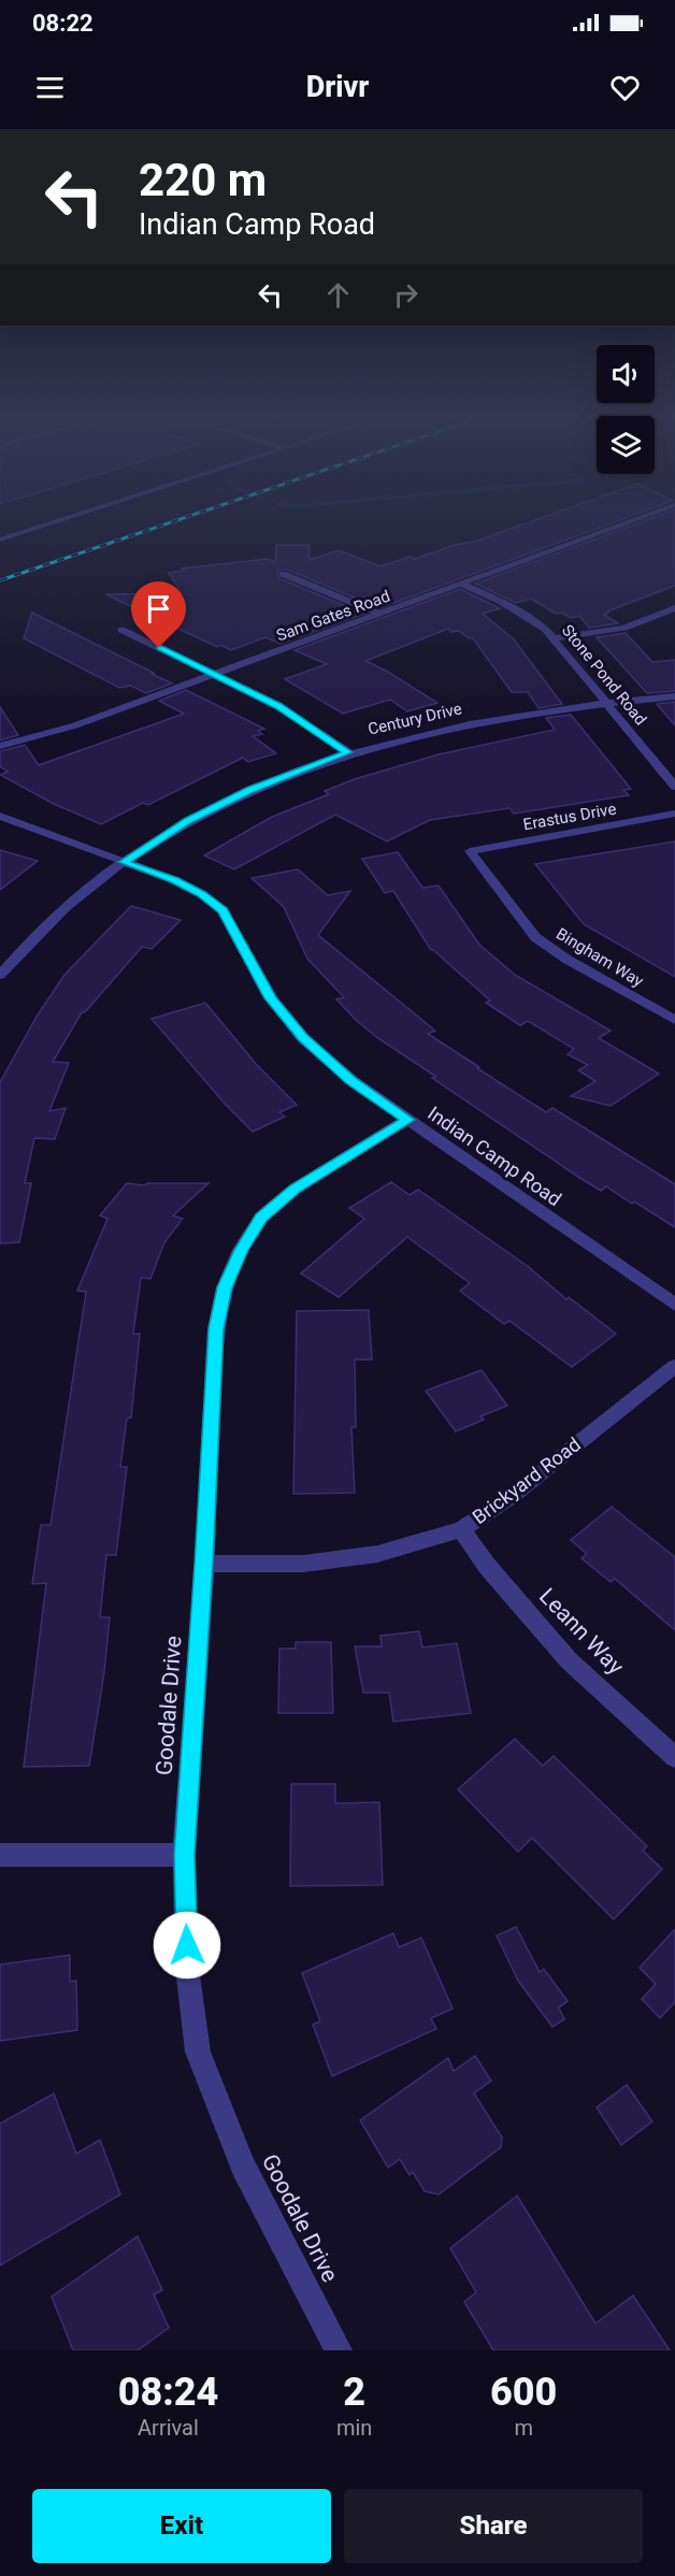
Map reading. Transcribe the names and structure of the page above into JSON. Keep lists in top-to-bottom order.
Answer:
{
  "streets": {
    "street": [
      "Sam Gates Road",
      "Stone Pond Road",
      "Century Drive",
      "Erastus Drive",
      "Bingham Way",
      "Indian Camp Road",
      "Brickyard Road",
      "Leann Way",
      "Goodale Drive"
    ]
  },
  "crossings": [
    ["Sam Gates Road", "Stone Pond Road"],
    ["Stone Pond Road", "Century Drive"],
    ["Century Drive", "Indian Camp Road"],
    ["Erastus Drive", "Bingham Way"],
    ["Indian Camp Road", "Goodale Drive"],
    ["Brickyard Road", "Leann Way"],
    ["Brickyard Road", "Goodale Drive"]
  ],
  "page": {
    "status": "08:22",
    "header": "Drivr",
    "turn": ["220 m", "Indian Camp Road"],
    "eta": [
      "08:24",
      "Arrival",
      "2",
      "min",
      "600",
      "m"
    ],
    "buttons": ["Exit", "Share"]
  }
}
